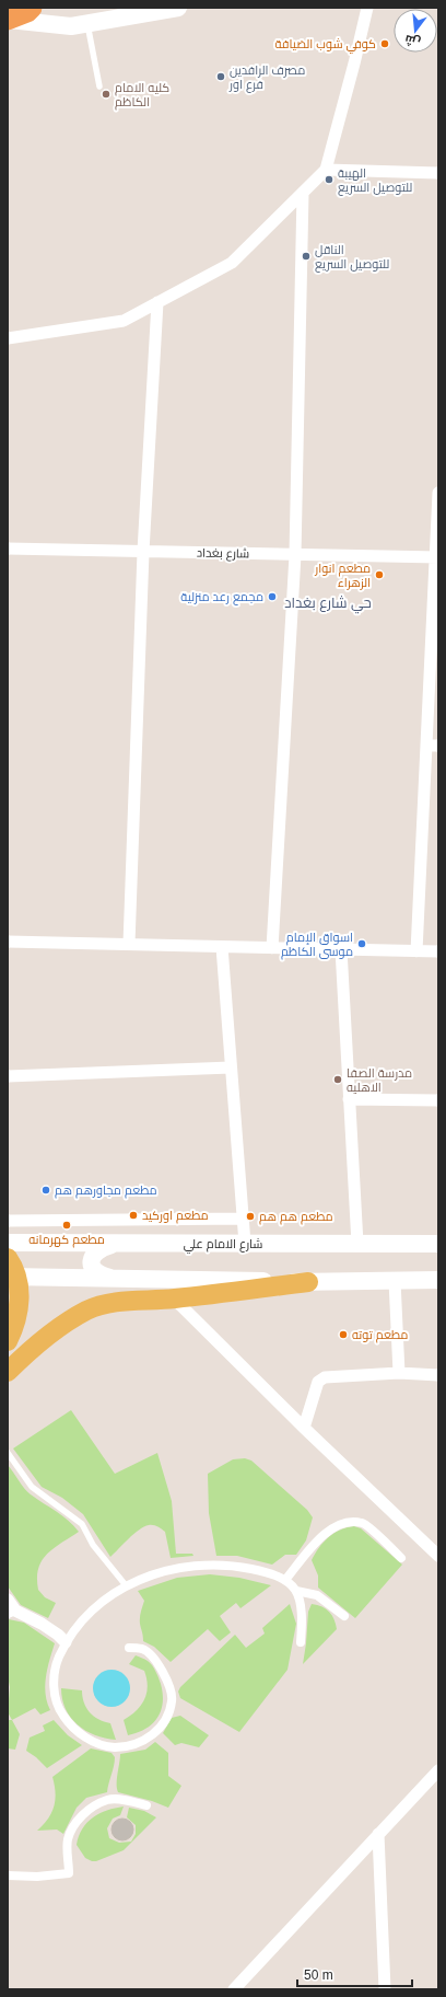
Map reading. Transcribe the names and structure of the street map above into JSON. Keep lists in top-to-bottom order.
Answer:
{
  "streets": {
    "main road": ["شارع الامام علي"],
    "street": ["شارع بغداد"]
  },
  "districts": ["حي شارع بغداد"],
  "places": [
    "كوفي شوب الضيافة",
    "مصرف الرافدين فرع اور",
    "كليه الامام الكاظم",
    "الهيبة للتوصيل السريع",
    "الناقل للتوصيل السريع",
    "مطعم انوار الزهراء",
    "مجمع رعد منزلية",
    "اسواق الإمام موسى الكاظم",
    "مدرسة الصفا الاهليه",
    "مطعم مجاورهم هم",
    "مطعم اوركيد",
    "مطعم هم هم",
    "مطعم كهرمانه",
    "مطعم توته"
  ],
  "scale_bar": "50 m",
  "north": "bottom"
}
